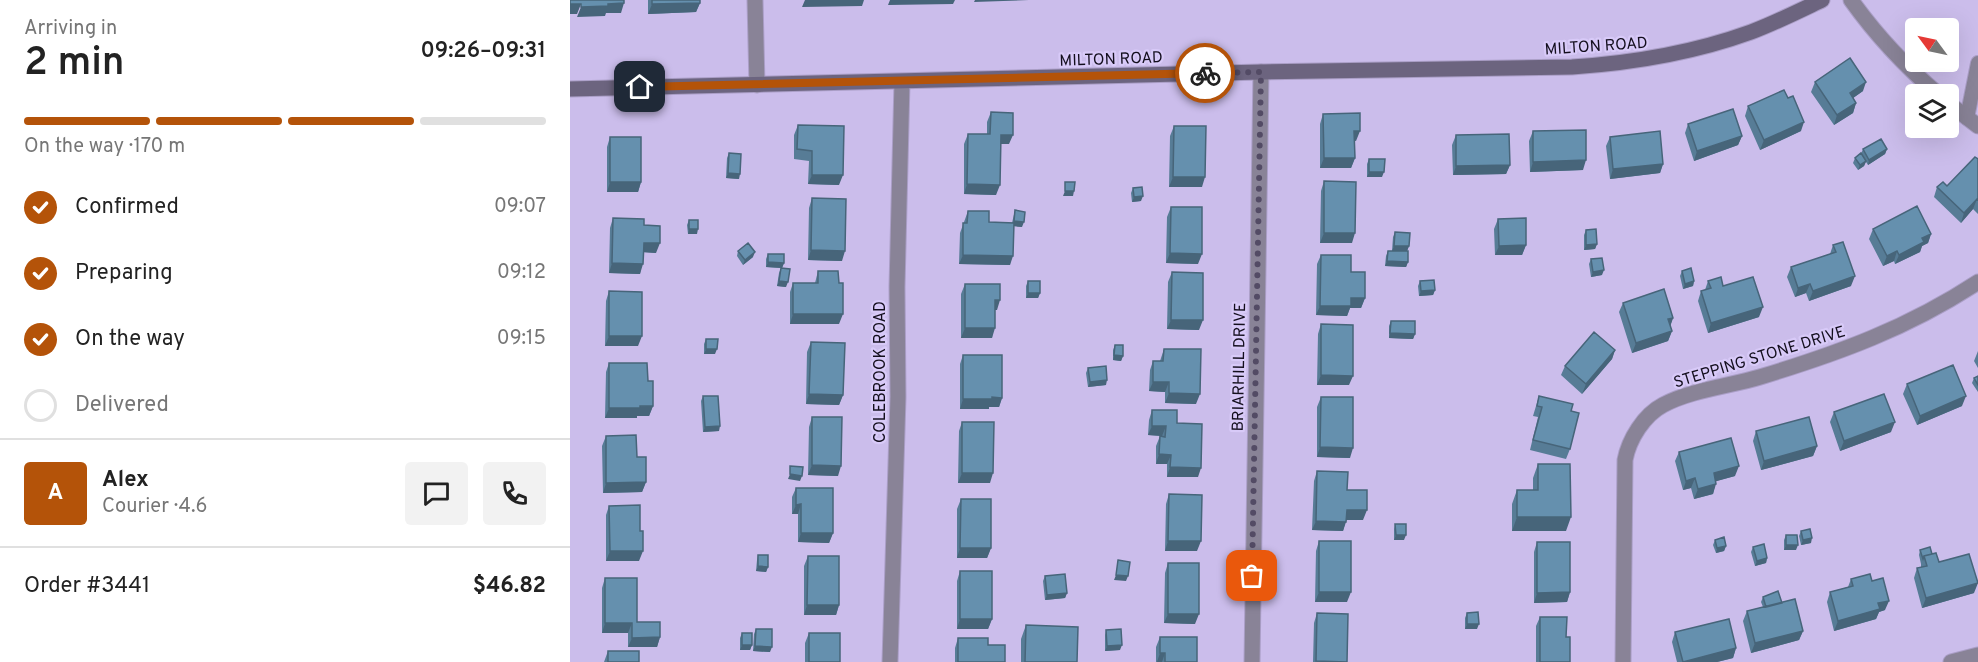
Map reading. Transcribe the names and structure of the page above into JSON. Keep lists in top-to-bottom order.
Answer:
{
  "streets": {
    "street": [
      "MILTON ROAD",
      "STEPPING STONE DRIVE",
      "BRIARHILL DRIVE",
      "COLEBROOK ROAD"
    ]
  },
  "crossings": [
    ["MILTON ROAD", "BRIARHILL DRIVE"],
    ["MILTON ROAD", "COLEBROOK ROAD"]
  ],
  "north": "top left",
  "page": {
    "heading": ["2 min", "Arriving in", "09:26–09:31"],
    "panel": [
      "Alex",
      "Courier · 4.6",
      "Order #3441",
      "$46.82"
    ],
    "bar": "On the way · 170 m",
    "list": [
      ["Confirmed", "09:07"],
      ["Preparing", "09:12"],
      ["On the way", "09:15"],
      "Delivered"
    ],
    "round": "A"
  }
}
